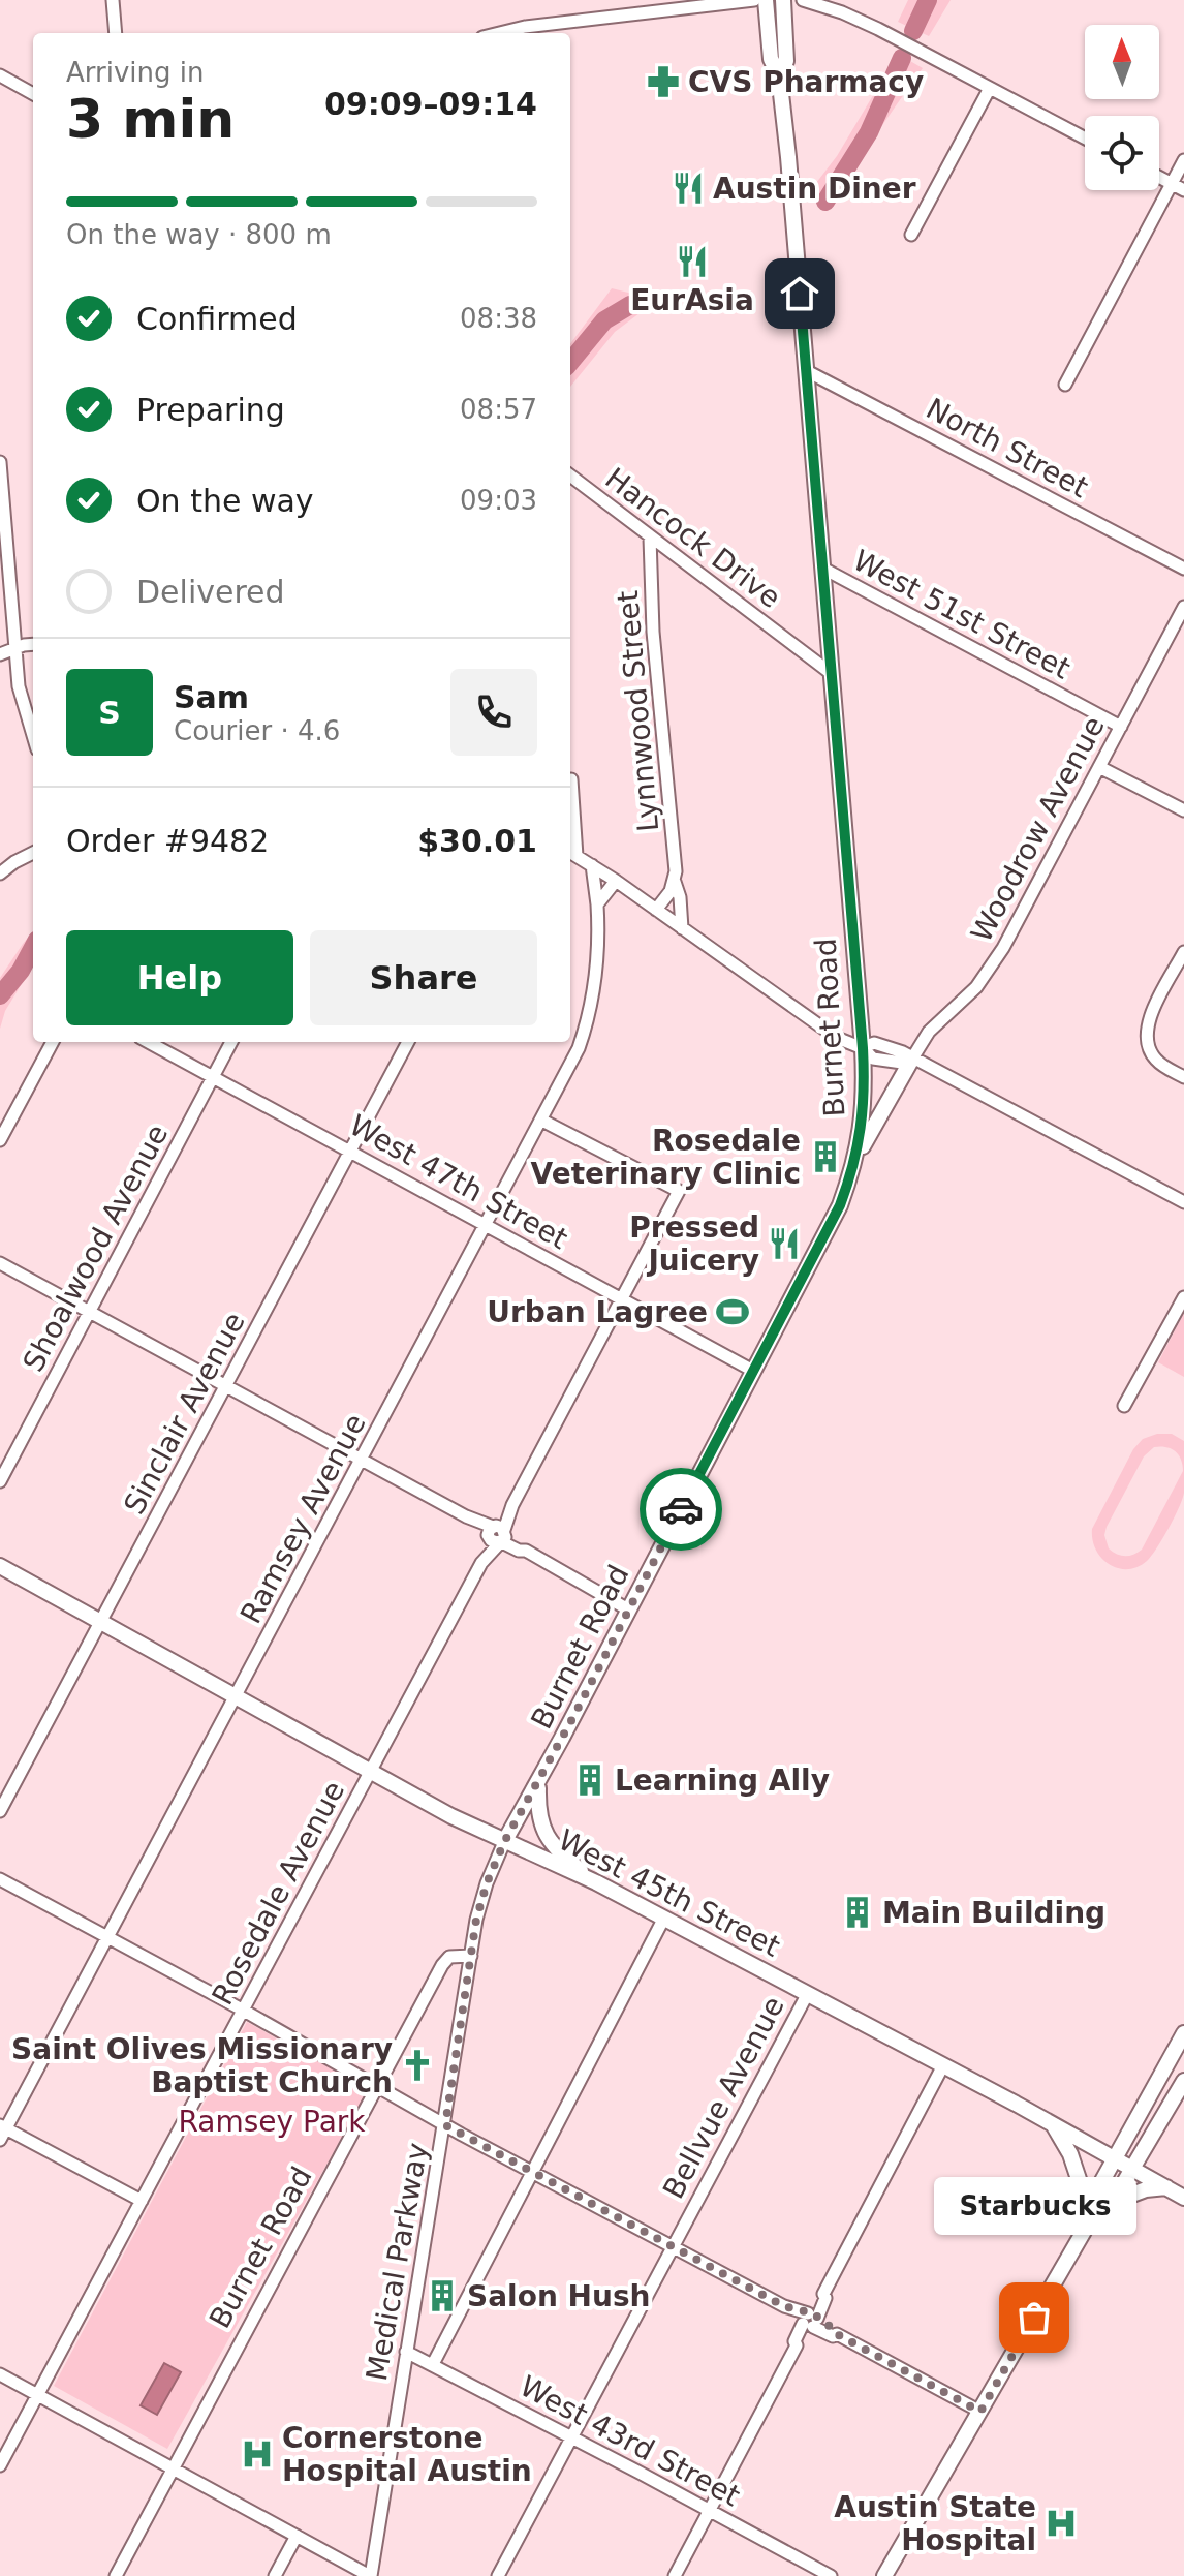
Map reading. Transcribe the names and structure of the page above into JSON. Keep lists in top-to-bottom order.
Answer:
{
  "streets": {
    "main road": ["Burnet Road", "West 45th Street"],
    "street": [
      "North Street",
      "Hancock Drive",
      "West 51st Street",
      "Lynnwood Street",
      "Woodrow Avenue",
      "West 47th Street",
      "Shoalwood Avenue",
      "Sinclair Avenue",
      "Ramsey Avenue",
      "Rosedale Avenue",
      "Bellvue Avenue",
      "Medical Parkway",
      "West 43rd Street"
    ]
  },
  "crossings": [
    ["North Street", "Burnet Road"],
    ["Hancock Drive", "Lynnwood Street"],
    ["Hancock Drive", "Burnet Road"],
    ["West 51st Street", "Woodrow Avenue"],
    ["West 51st Street", "Burnet Road"],
    ["Burnet Road", "West 47th Street"],
    ["Burnet Road", "West 45th Street"],
    ["Burnet Road", "Medical Parkway"],
    ["West 47th Street", "Shoalwood Avenue"],
    ["West 47th Street", "Sinclair Avenue"],
    ["West 47th Street", "Ramsey Avenue"],
    ["West 47th Street", "Rosedale Avenue"],
    ["Sinclair Avenue", "West 45th Street"],
    ["Ramsey Avenue", "Rosedale Avenue"],
    ["Ramsey Avenue", "West 45th Street"],
    ["Rosedale Avenue", "West 45th Street"],
    ["West 45th Street", "Bellvue Avenue"],
    ["Bellvue Avenue", "West 43rd Street"],
    ["Medical Parkway", "West 43rd Street"]
  ],
  "parks": ["Ramsey Park"],
  "places": {
    "pharmacy": ["CVS Pharmacy"],
    "restaurant": ["Austin Diner", "EurAsia", "Pressed Juicery"],
    "building": [
      "Rosedale Veterinary Clinic",
      "Learning Ally",
      "Main Building",
      "Salon Hush"
    ],
    "sports": ["Urban Lagree"],
    "church": ["Saint Olives Missionary Baptist Church"],
    "other": ["Starbucks"],
    "hospital": ["Cornerstone Hospital Austin", "Austin State Hospital"]
  },
  "north": "top",
  "page": {
    "heading": ["3 min", "Arriving in", "09:09–09:14"],
    "panel": [
      "Sam",
      "Courier · 4.6",
      "Order #9482",
      "$30.01"
    ],
    "bar": "On the way · 800 m",
    "list": [
      ["Confirmed", "08:38"],
      ["Preparing", "08:57"],
      ["On the way", "09:03"],
      "Delivered"
    ],
    "round": "S",
    "buttons": ["Help", "Share"],
    "bubble": "Starbucks"
  }
}
